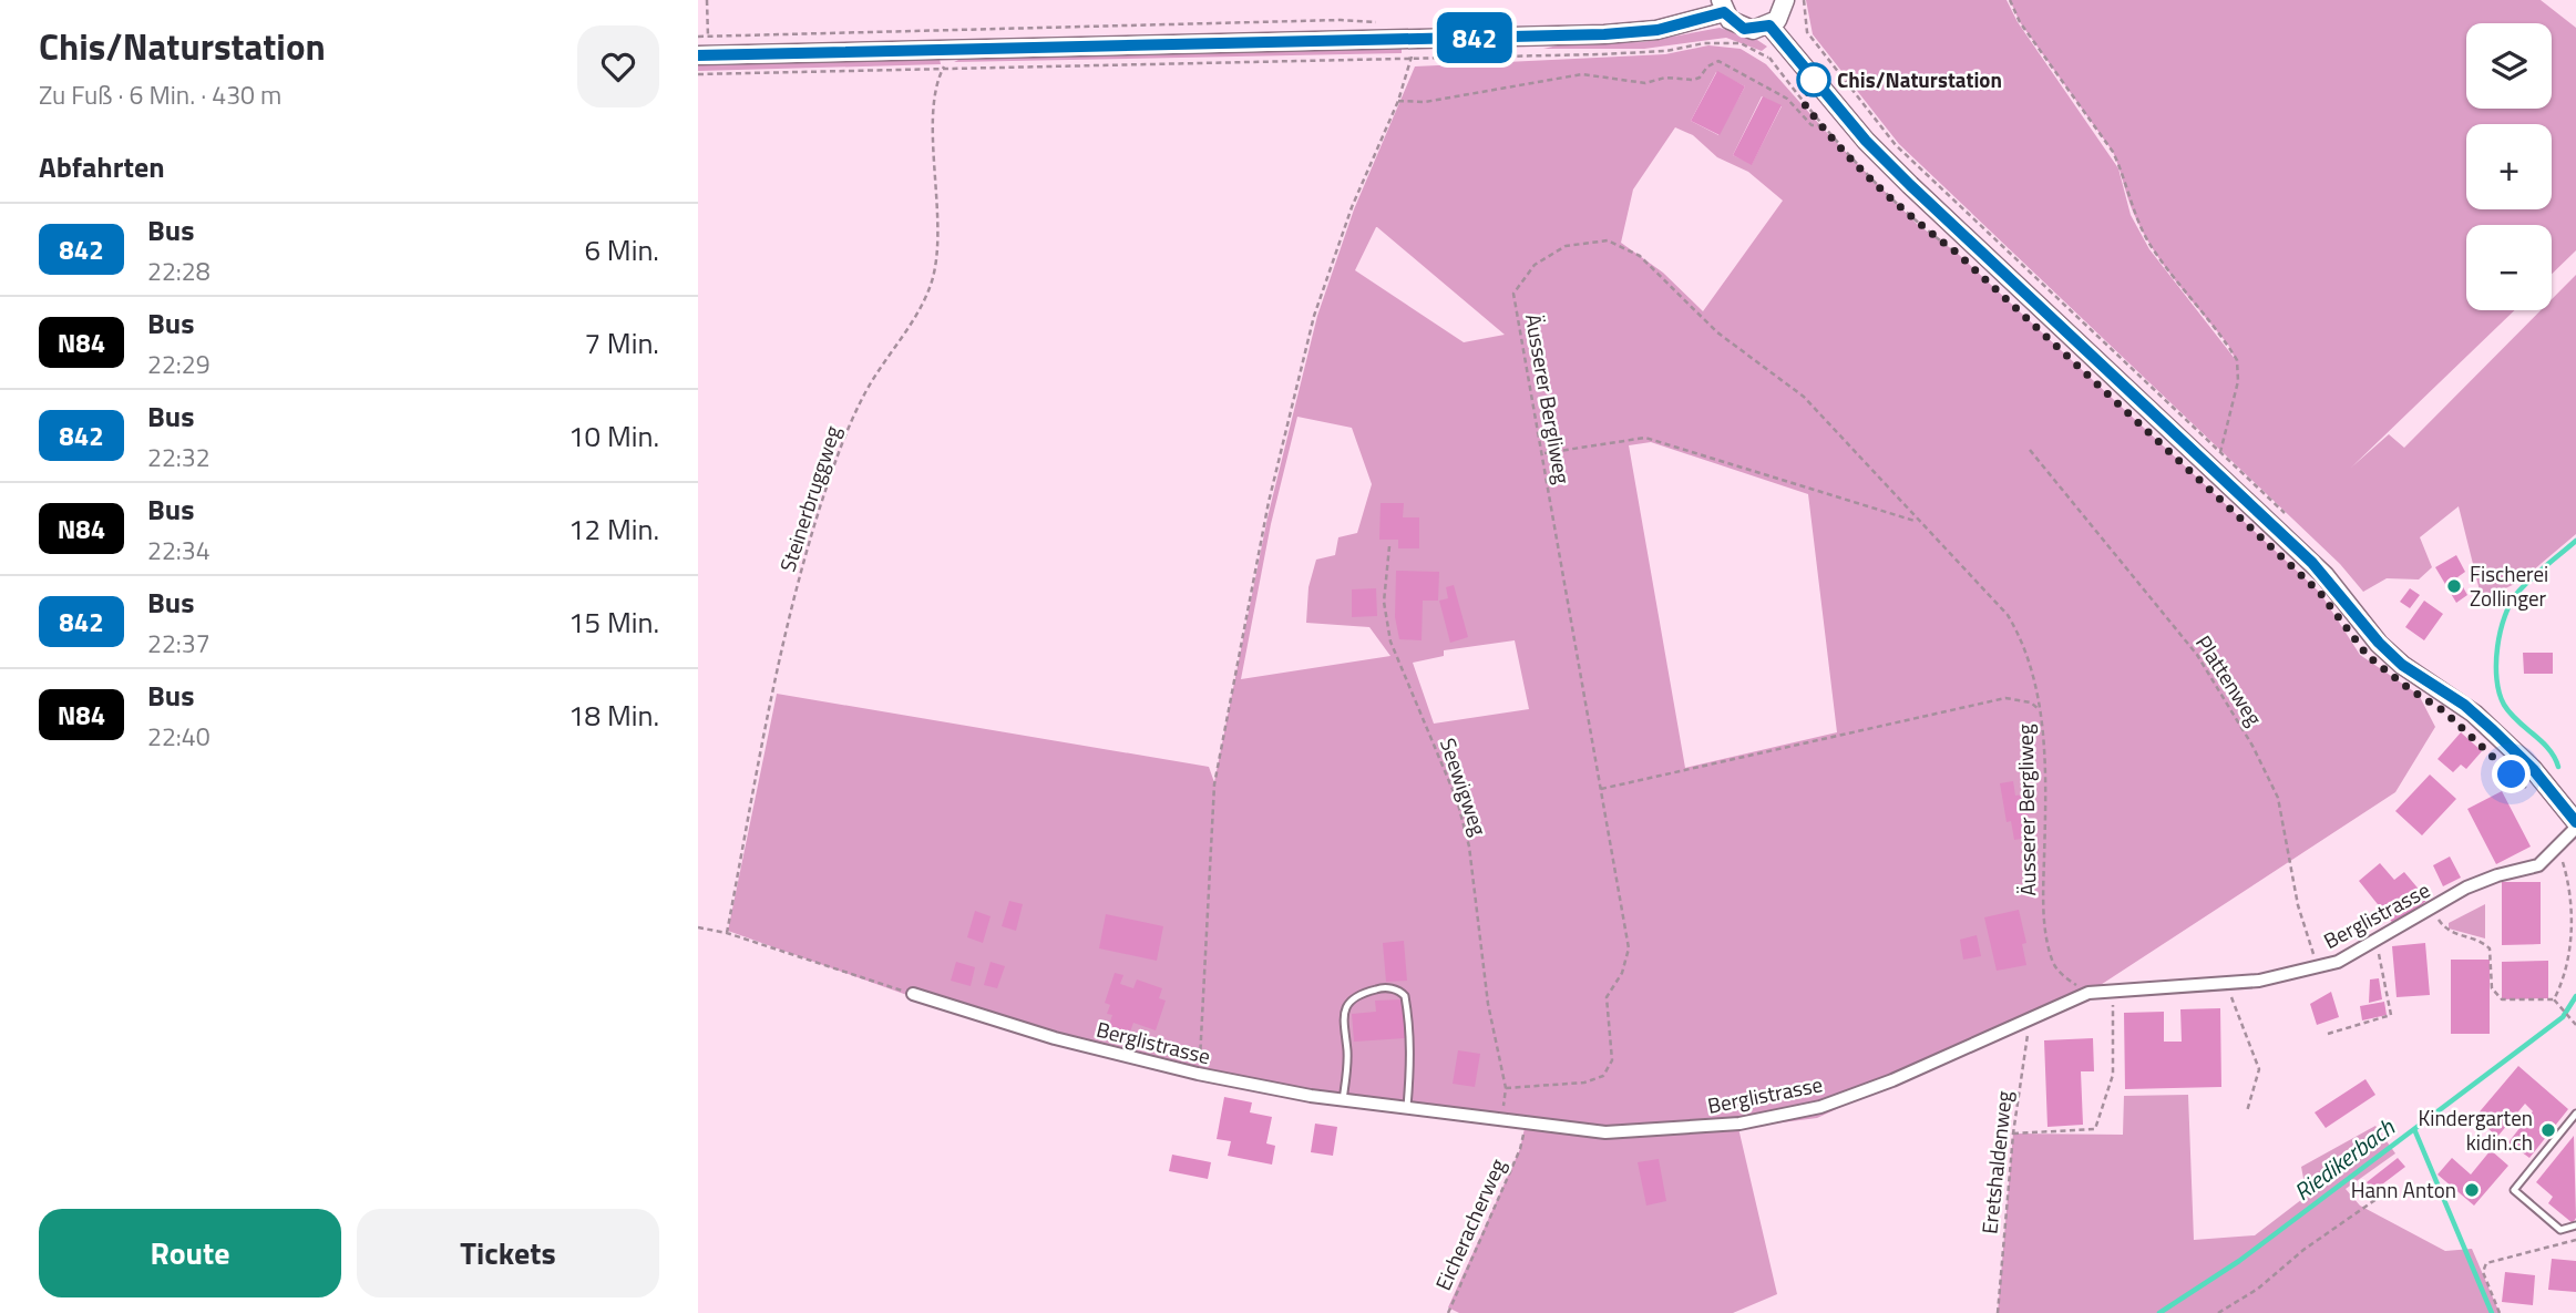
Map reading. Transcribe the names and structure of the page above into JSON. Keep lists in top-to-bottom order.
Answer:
{
  "streets": {
    "street": ["Berglistrasse"],
    "path": [
      "Äusserer Bergliweg",
      "Steinerbruggweg",
      "Plattenweg",
      "Seewigweg",
      "Eretshaldenweg",
      "Eicheracherweg"
    ]
  },
  "crossings": [
    ["Äusserer Bergliweg", "Seewigweg"],
    ["Äusserer Bergliweg", "Berglistrasse"],
    ["Plattenweg", "Berglistrasse"],
    ["Seewigweg", "Berglistrasse"],
    ["Berglistrasse", "Eretshaldenweg"]
  ],
  "water": ["Riedikerbach"],
  "places": [
    "Chis/Naturstation",
    "Fischerei Zollinger",
    "Kindergarten kidin.ch",
    "Hann Anton"
  ],
  "lines": ["bus line 842"],
  "page": {
    "heading": [
      ["Chis/Naturstation", "Zu Fuß · 6 Min. · 430 m"],
      "Abfahrten"
    ],
    "on_map": "842",
    "map_buttons": ["+", "−"],
    "list": [
      {
        "mark": "842",
        "name": "Bus",
        "note": "22:28",
        "value": "6 Min."
      },
      {
        "mark": "N84",
        "name": "Bus",
        "note": "22:29",
        "value": "7 Min."
      },
      {
        "mark": "842",
        "name": "Bus",
        "note": "22:32",
        "value": "10 Min."
      },
      {
        "mark": "N84",
        "name": "Bus",
        "note": "22:34",
        "value": "12 Min."
      },
      {
        "mark": "842",
        "name": "Bus",
        "note": "22:37",
        "value": "15 Min."
      },
      {
        "mark": "N84",
        "name": "Bus",
        "note": "22:40",
        "value": "18 Min."
      }
    ],
    "buttons": ["Route", "Tickets"]
  }
}
